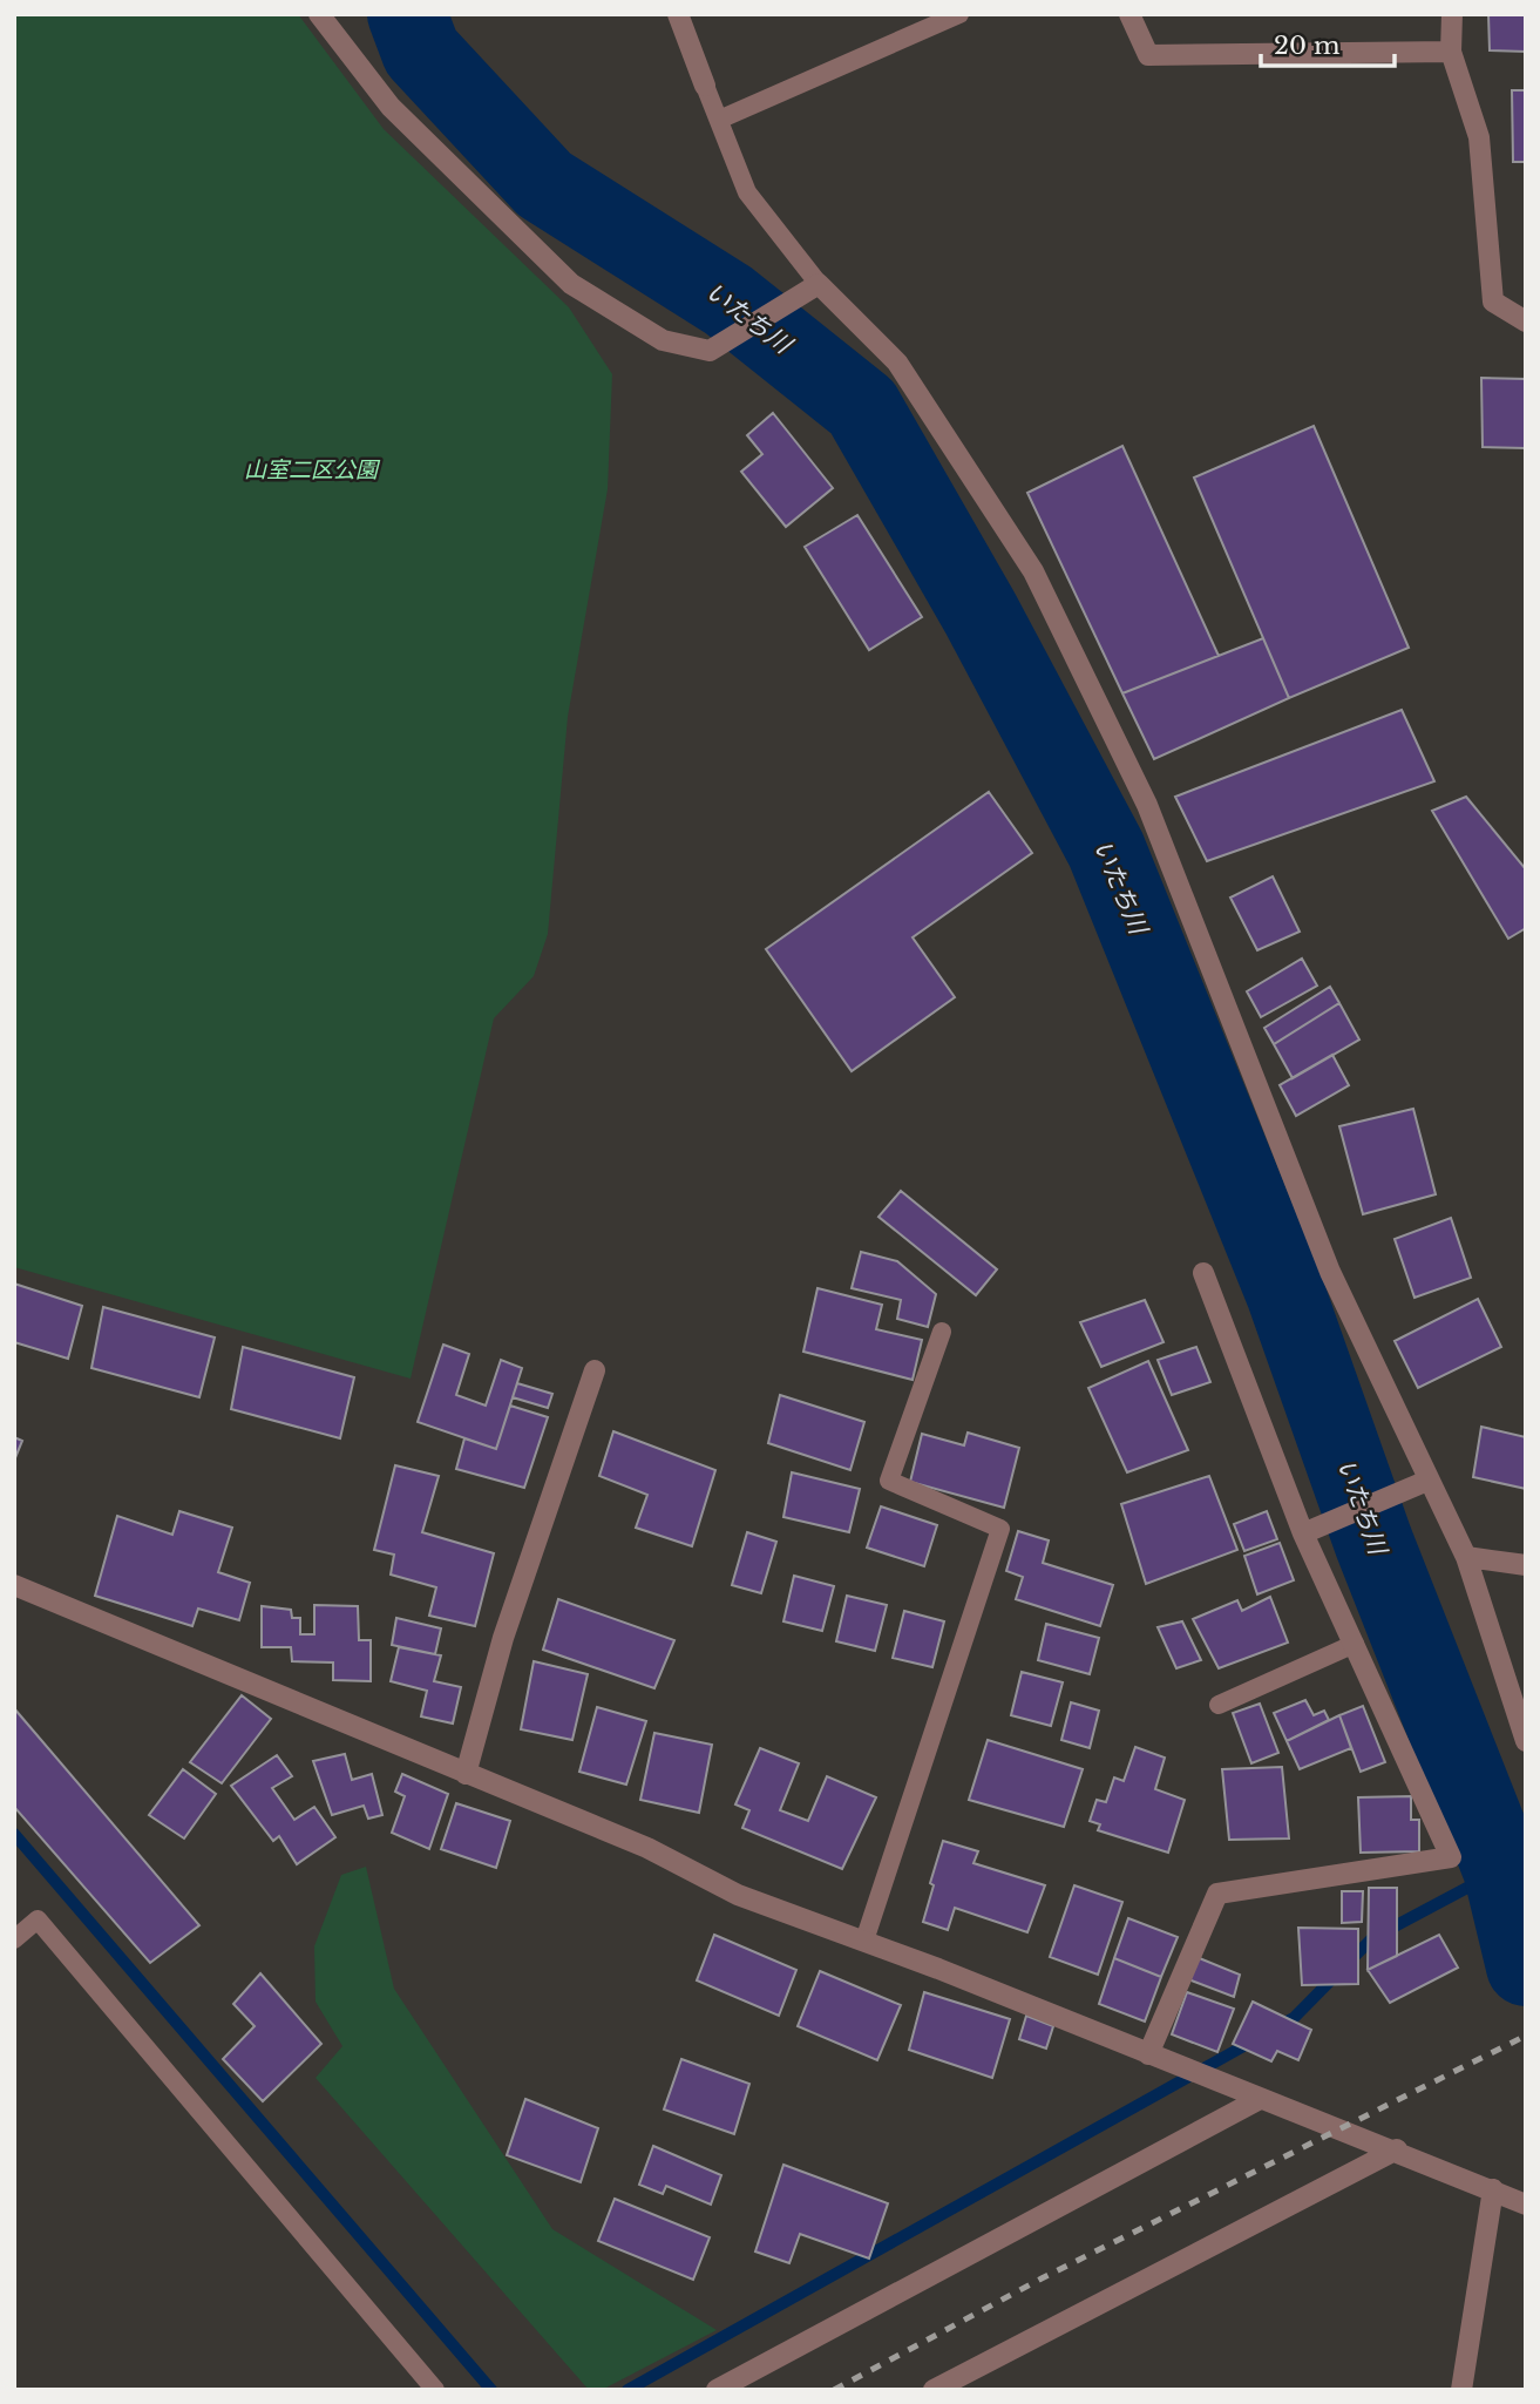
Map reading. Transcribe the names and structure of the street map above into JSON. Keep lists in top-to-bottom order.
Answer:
{
  "water": ["いたち川"],
  "parks": ["山室二区公園"],
  "scale_bar": "20 m"
}
